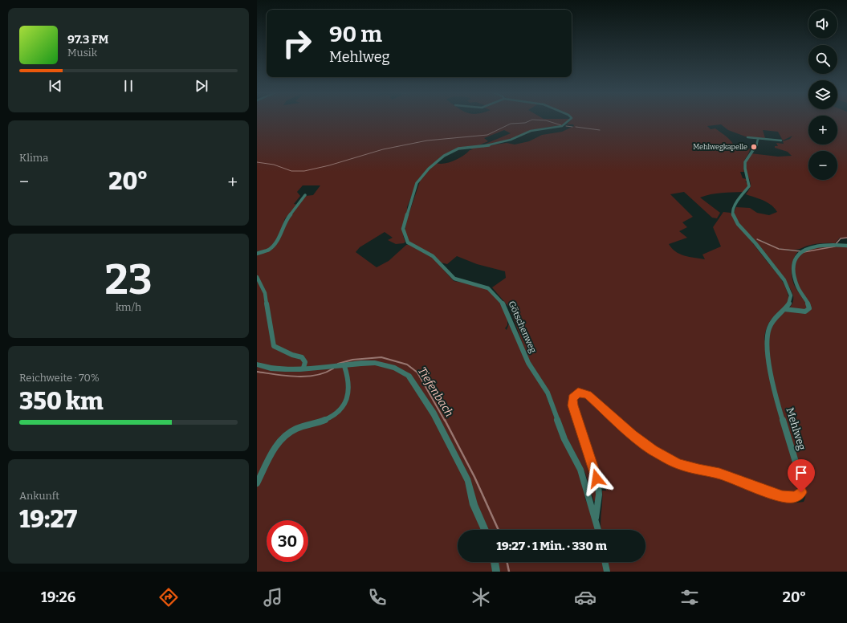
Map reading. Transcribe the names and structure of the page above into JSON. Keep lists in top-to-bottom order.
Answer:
{
  "streets": {
    "street": ["Götschenweg", "Mehlweg"]
  },
  "crossings": [
    ["Götschenweg", "Mehlweg"]
  ],
  "water": ["Tiefenbach"],
  "places": ["Mehlwegkapelle"],
  "page": {
    "map_buttons": ["+", "−"],
    "turn": ["90 m", "Mehlweg"],
    "song": ["97.3 FM", "Musik"],
    "tile": [
      "Klima",
      ["23", "km/h"],
      ["Reichweite · 70%", "350 km"],
      ["Ankunft", "19:27"]
    ],
    "heat": ["−", "20°", "+"],
    "limit": "30",
    "trip": "19:27 · 1 Min. · 330 m",
    "tabs": ["19:26", "20°"]
  }
}
